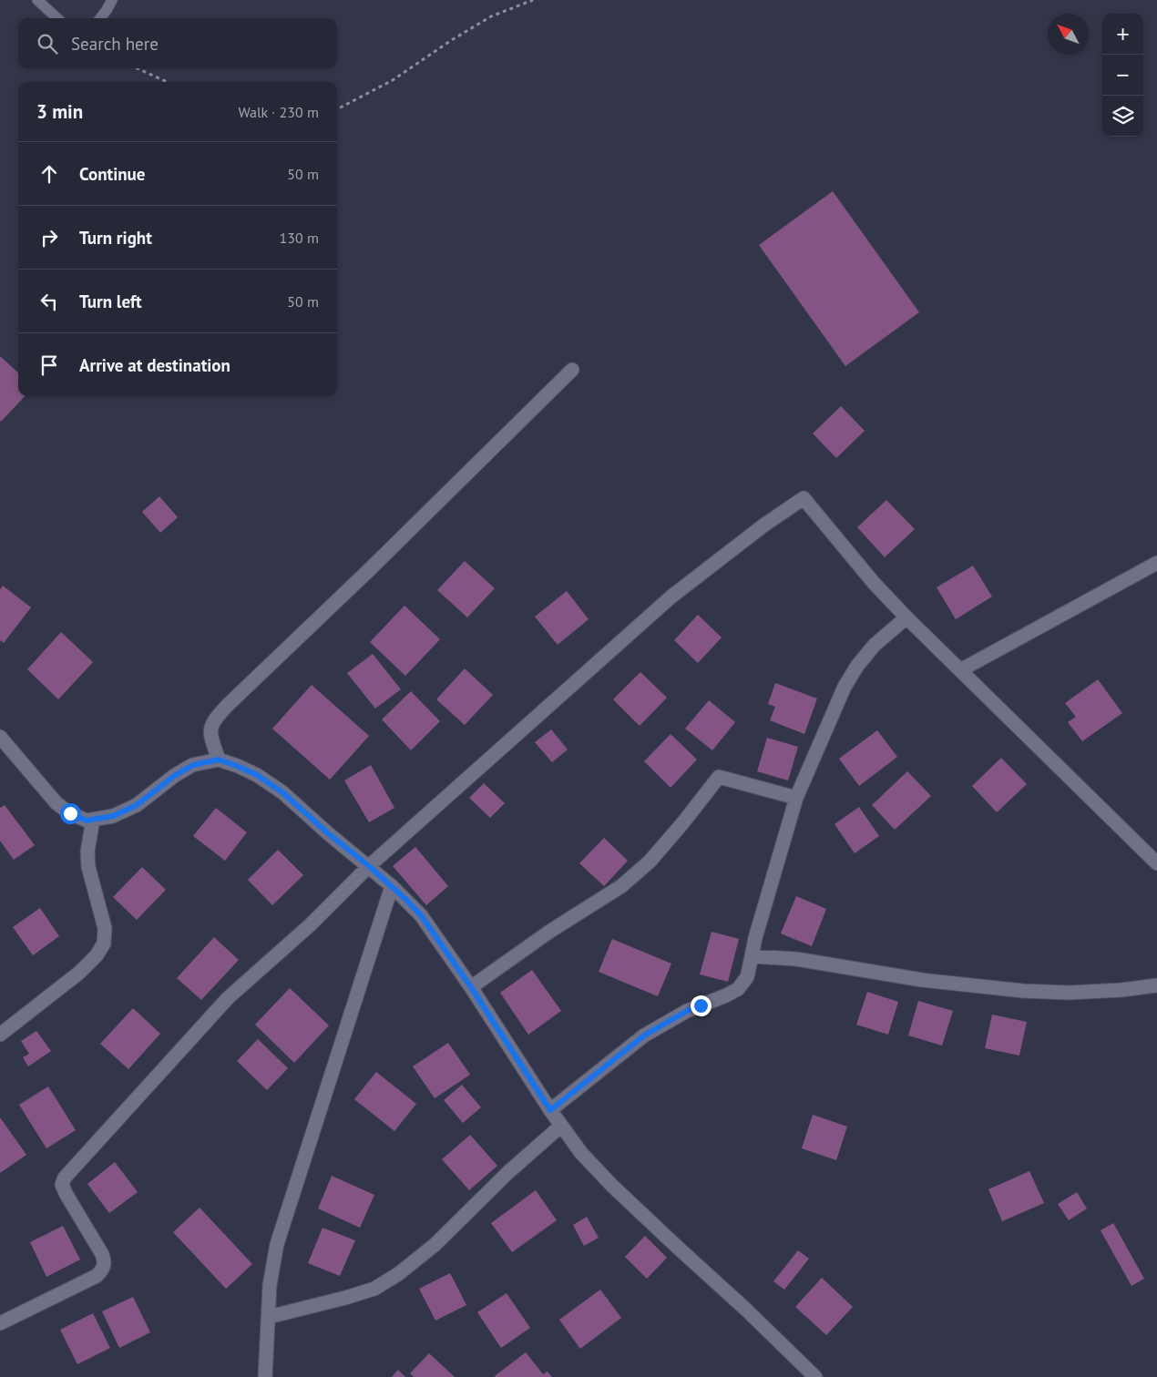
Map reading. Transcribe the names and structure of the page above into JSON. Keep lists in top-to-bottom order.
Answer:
{
  "north": "top left",
  "page": {
    "map_buttons": ["+", "−"],
    "search": "Search here",
    "heading": ["3 min", "Walk · 230 m"],
    "list": [
      ["Continue", "50 m"],
      ["Turn right", "130 m"],
      ["Turn left", "50 m"],
      "Arrive at destination"
    ]
  }
}
